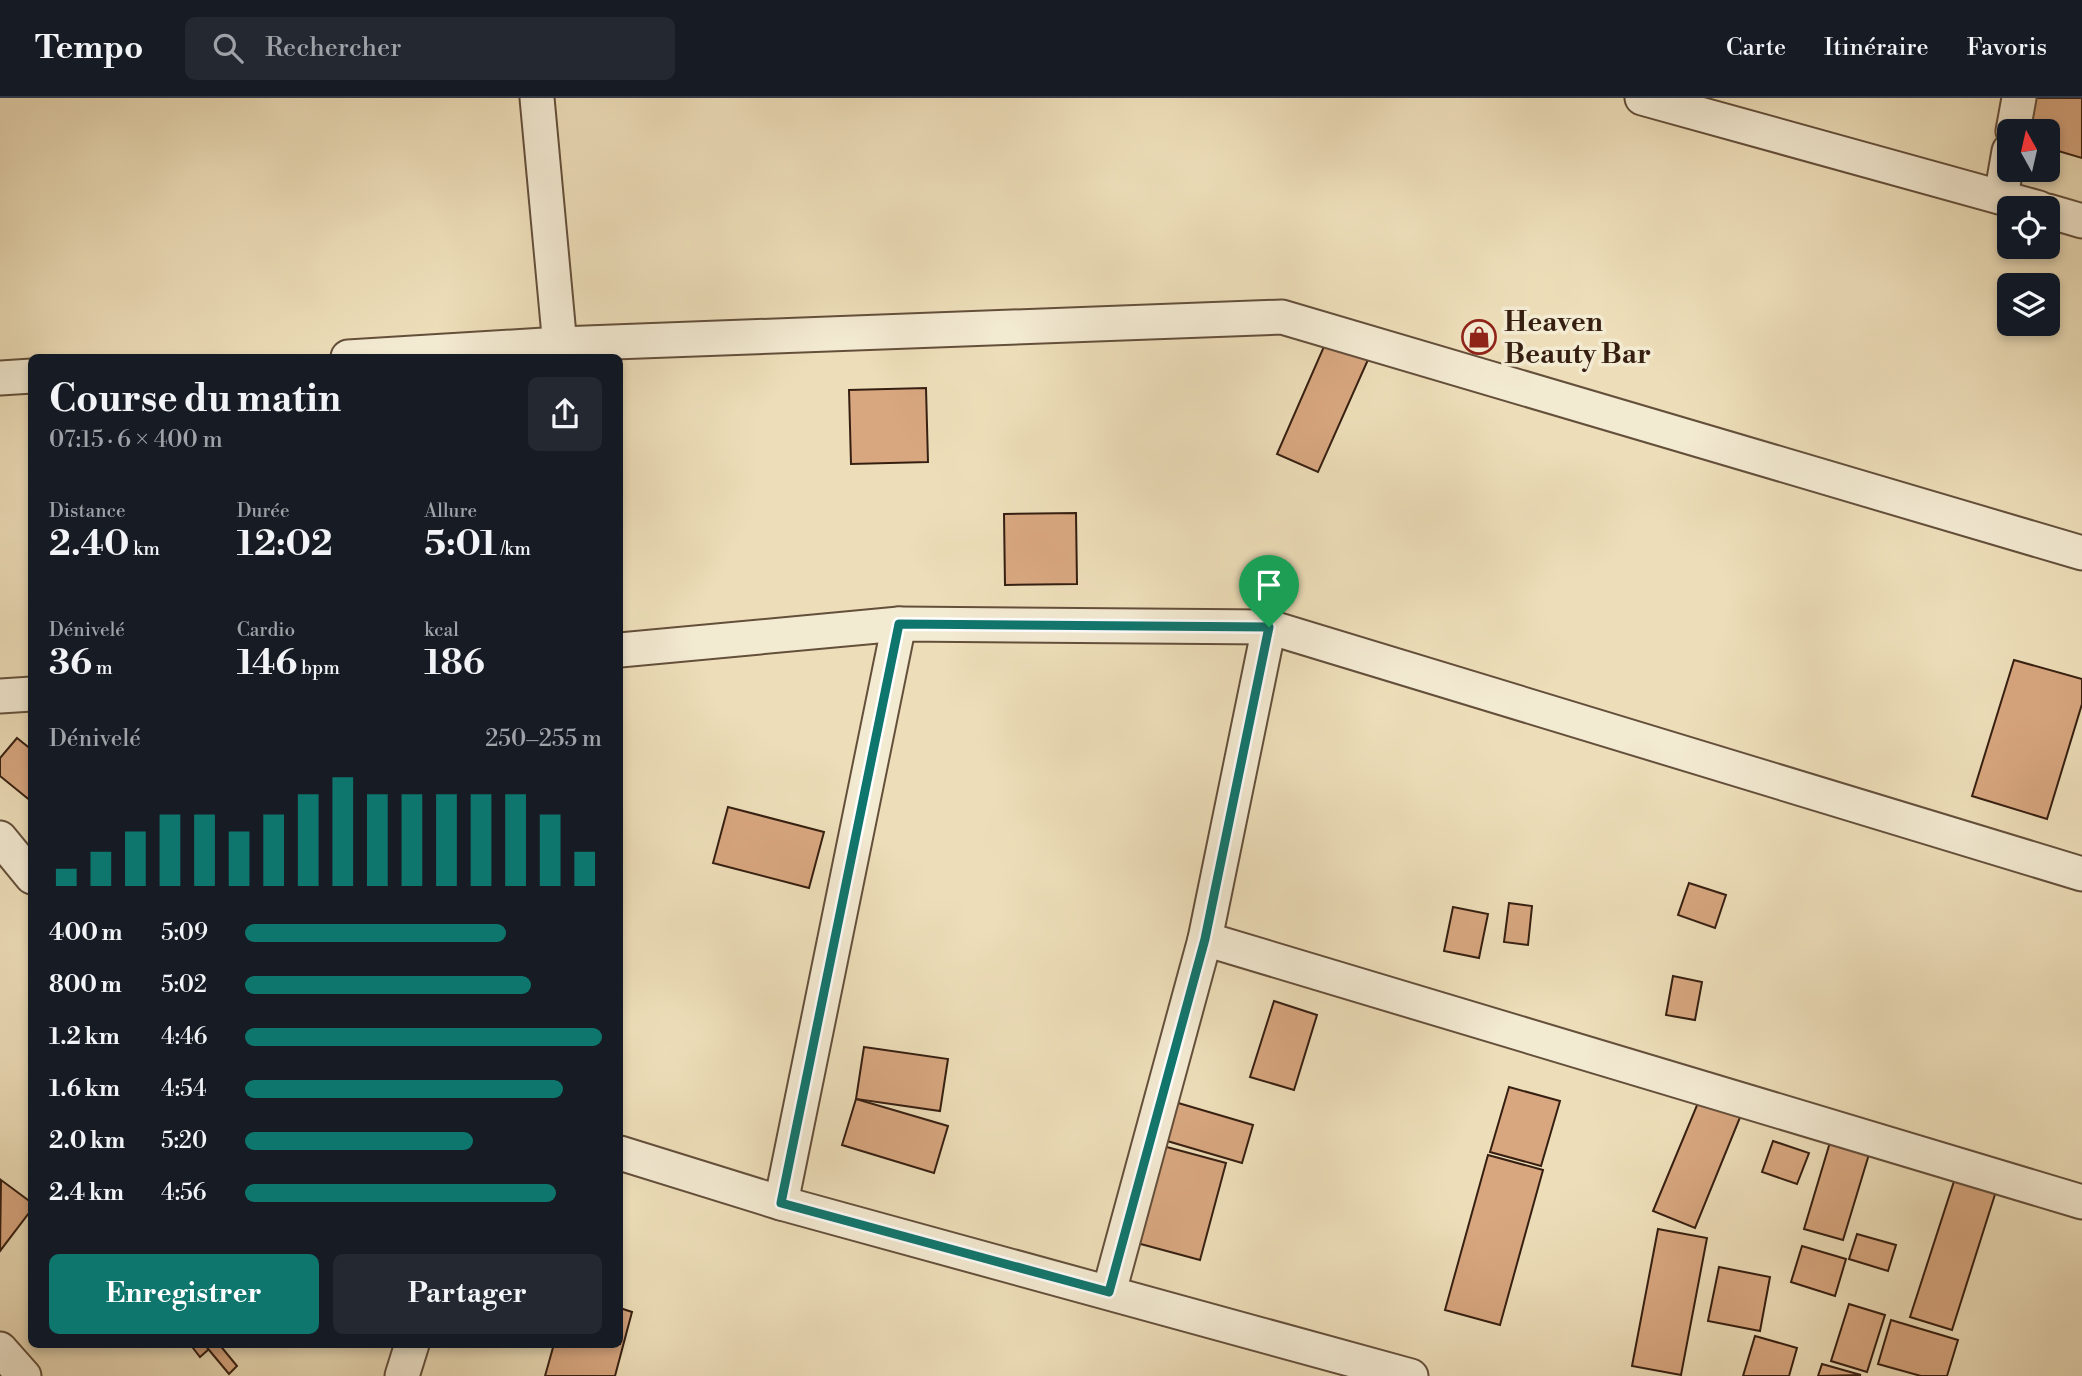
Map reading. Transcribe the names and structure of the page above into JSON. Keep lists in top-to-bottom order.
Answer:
{
  "places": {
    "shop": ["Heaven Beauty Bar"]
  },
  "north": "top",
  "page": {
    "header": "Tempo",
    "search": "Rechercher",
    "nav": ["Carte", "Itinéraire", "Favoris"],
    "heading": ["Course du matin", "07:15 · 6 × 400 m"],
    "stats": [
      ["Distance", "2.40 km"],
      ["Durée", "12:02"],
      ["Allure", "5:01 /km"],
      ["Dénivelé", "36 m"],
      ["Cardio", "146 bpm"],
      ["kcal", "186"]
    ],
    "chart": ["Dénivelé", "250–255 m"],
    "list": [
      {
        "name": "400 m",
        "note": "5:09"
      },
      {
        "name": "800 m",
        "note": "5:02"
      },
      {
        "name": "1.2 km",
        "note": "4:46"
      },
      {
        "name": "1.6 km",
        "note": "4:54"
      },
      {
        "name": "2.0 km",
        "note": "5:20"
      },
      {
        "name": "2.4 km",
        "note": "4:56"
      }
    ],
    "buttons": ["Enregistrer", "Partager"]
  }
}
